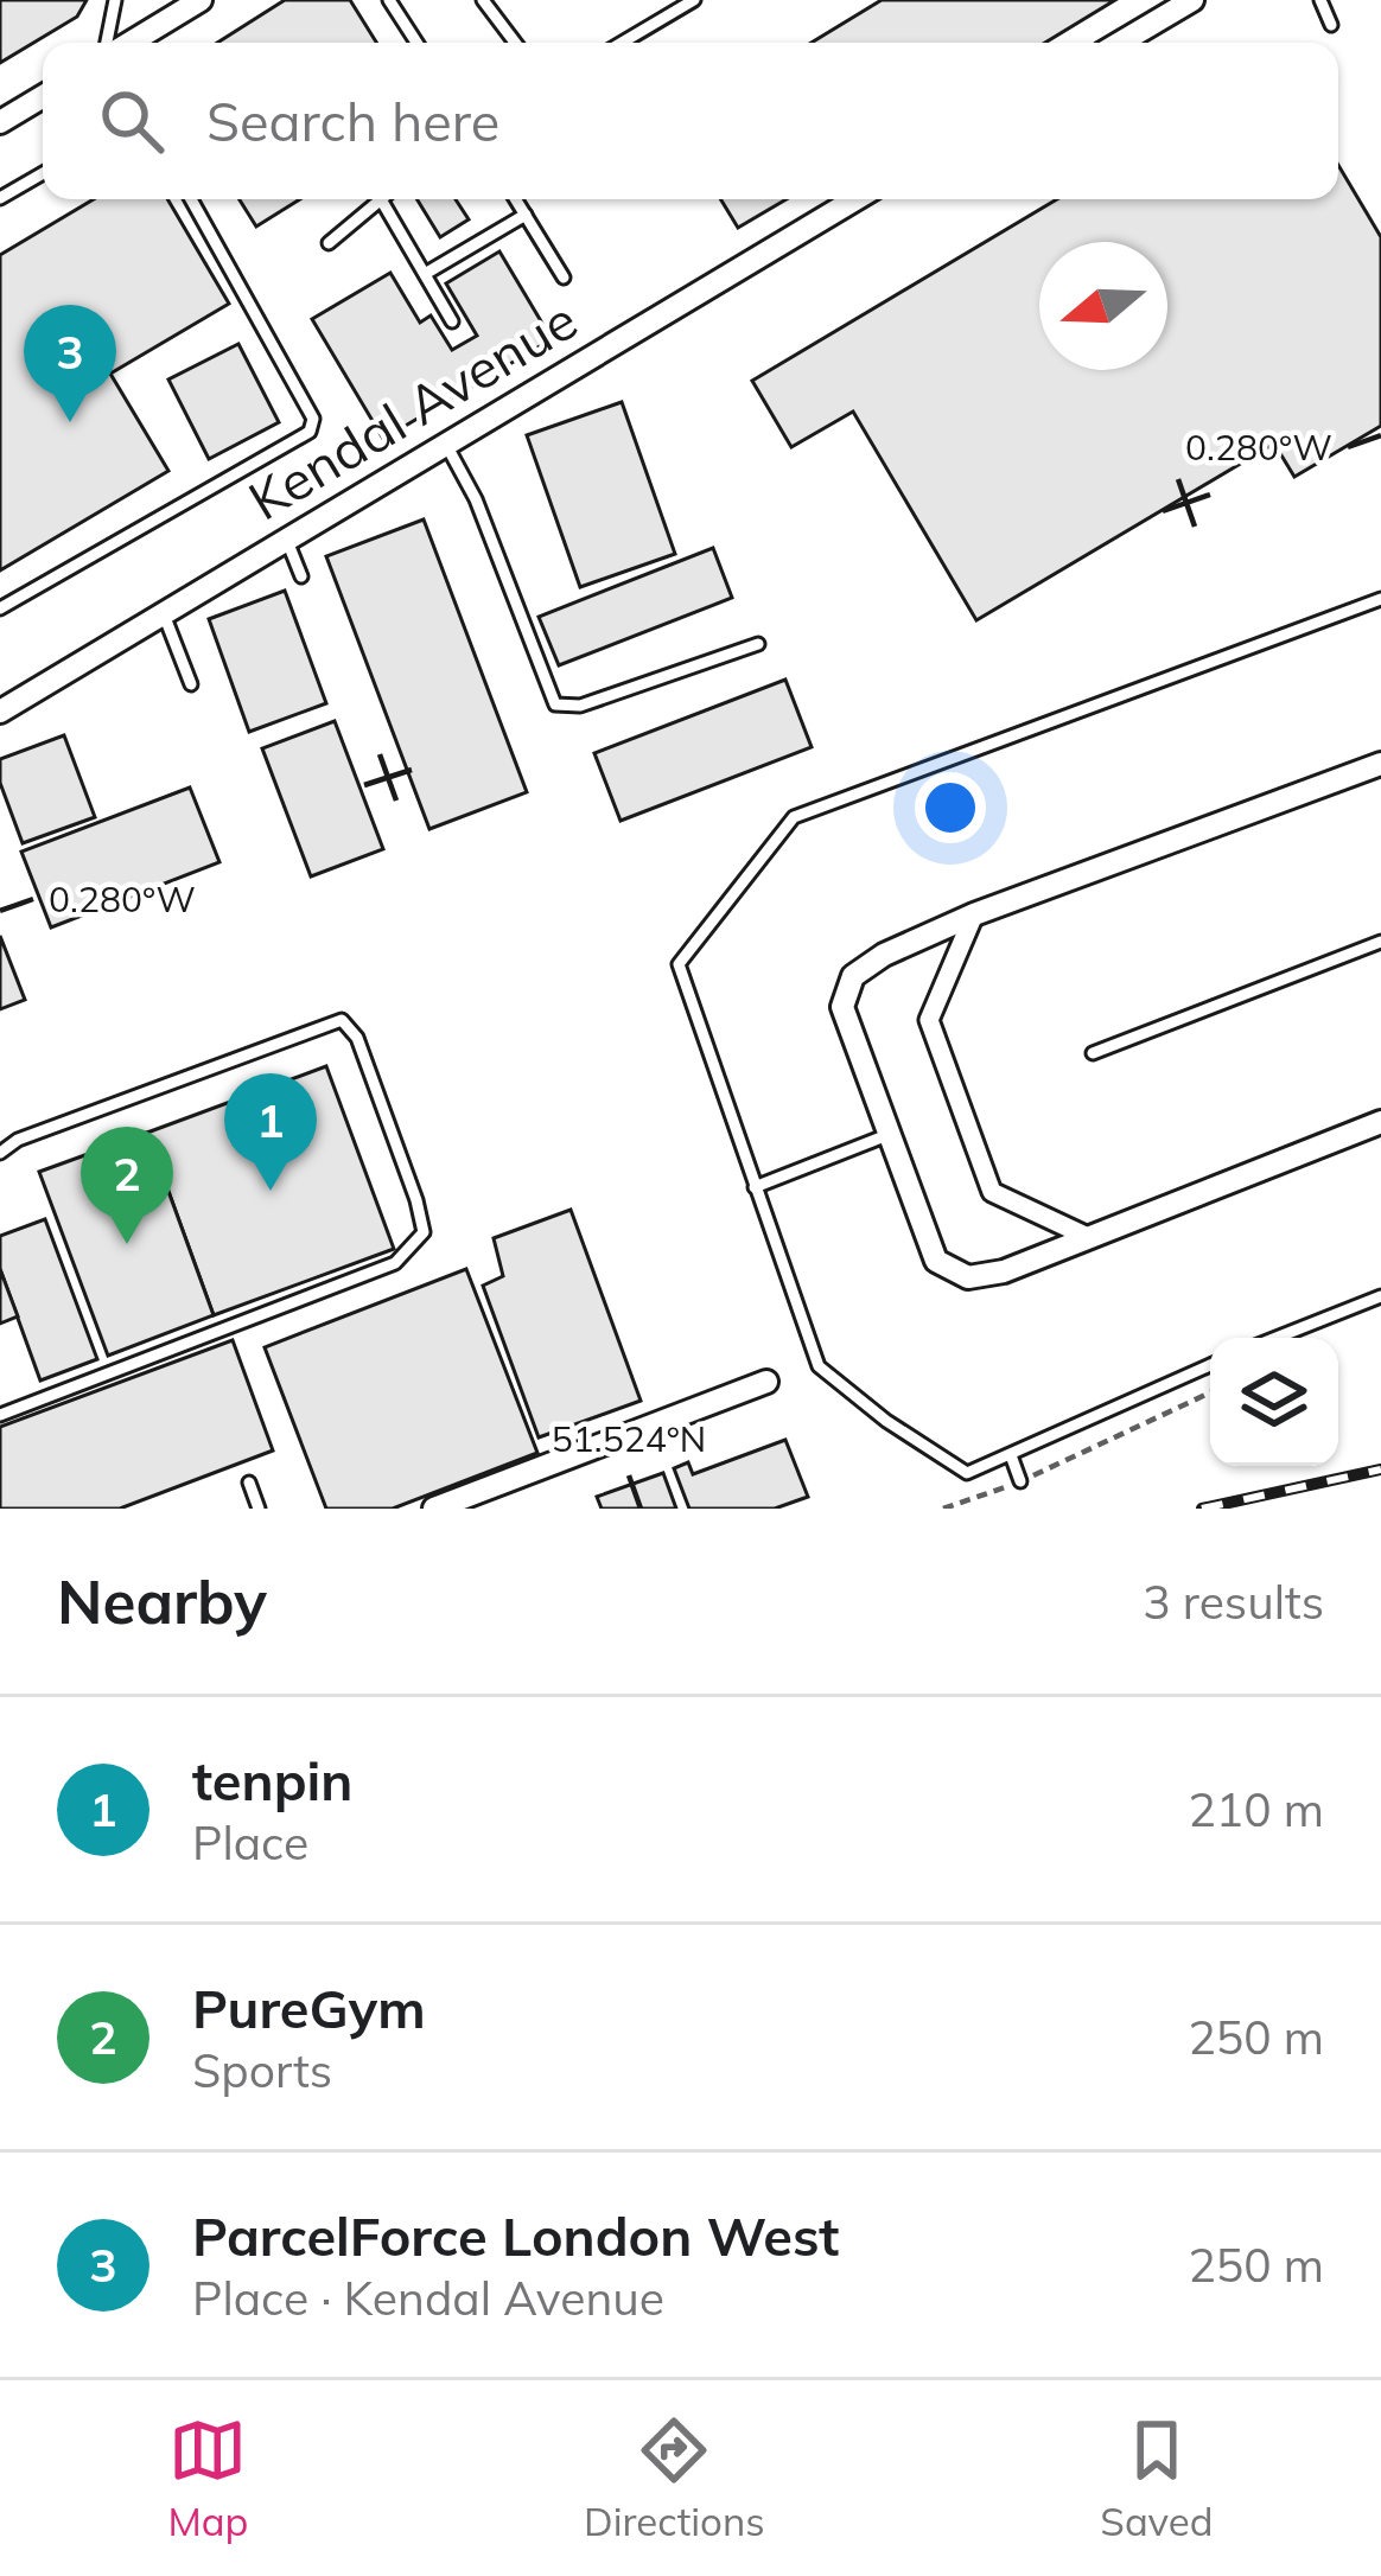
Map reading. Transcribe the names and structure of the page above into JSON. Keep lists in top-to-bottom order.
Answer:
{
  "streets": {
    "street": ["Kendal Avenue"]
  },
  "north": "left",
  "page": {
    "search": "Search here",
    "pins": ["3", "1", "2"],
    "heading": ["Nearby", "3 results"],
    "list": [
      {
        "mark": "1",
        "name": "tenpin",
        "note": "Place",
        "value": "210 m"
      },
      {
        "mark": "2",
        "name": "PureGym",
        "note": "Sports",
        "value": "250 m"
      },
      {
        "mark": "3",
        "name": "ParcelForce London West",
        "note": "Place · Kendal Avenue",
        "value": "250 m"
      }
    ],
    "nav": ["Map", "Directions", "Saved"]
  },
  "coordinates": ["0.280°W", "51.524°N"]
}
